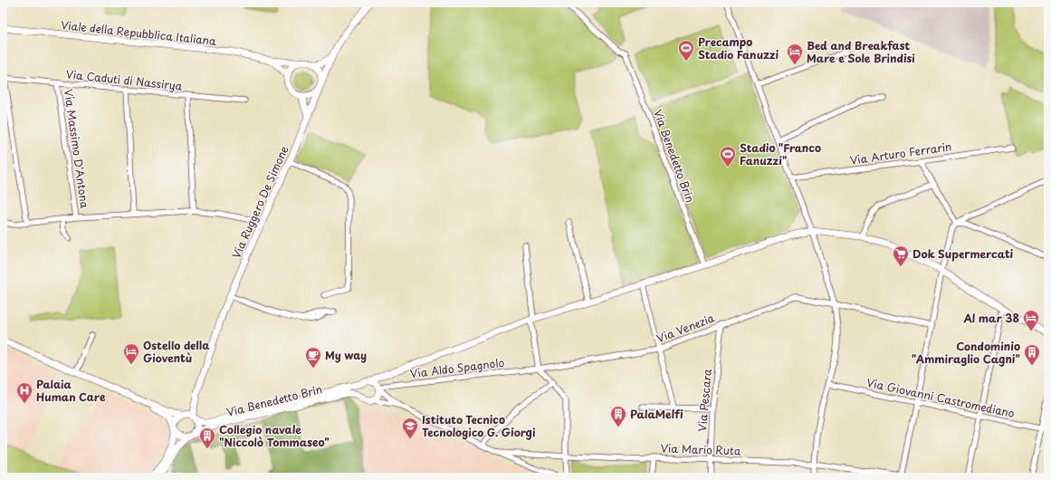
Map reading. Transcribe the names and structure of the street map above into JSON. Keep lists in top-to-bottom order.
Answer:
{
  "streets": {
    "street": [
      "Viale della Repubblica Italiana",
      "Via Caduti di Nassirya",
      "Via Massimo D'Antona",
      "Via Arturo Ferrarin",
      "Via Benedetto Brin",
      "Via Ruggero De Simone",
      "Via Venezia",
      "Via Aldo Spagnolo",
      "Via Giovanni Castromediano",
      "Via Pescara",
      "Via Mario Ruta"
    ]
  },
  "crossings": [
    ["Via Caduti di Nassirya", "Via Massimo D'Antona"],
    ["Via Massimo D'Antona", "Via Ruggero De Simone"],
    ["Via Benedetto Brin", "Via Ruggero De Simone"],
    ["Via Benedetto Brin", "Via Aldo Spagnolo"],
    ["Via Venezia", "Via Aldo Spagnolo"],
    ["Via Venezia", "Via Pescara"],
    ["Via Pescara", "Via Mario Ruta"]
  ],
  "places": {
    "sports": ["Precampo Stadio Fanuzzi", "Stadio \"Franco Fanuzzi\""],
    "hotel": ["Bed and Breakfast Mare e Sole Brindisi", "Al mar 38", "Ostello della Gioventù"],
    "supermarket": ["Dok Supermercati"],
    "building": ["Condominio \"Ammiraglio Cagni\"", "PalaMelfi", "Collegio navale \"Niccolò Tommaseo\""],
    "cafe": ["My way"],
    "hospital": ["Palaia Human Care"],
    "school or university": ["Istituto Tecnico Tecnologico G. Giorgi"]
  }
}
